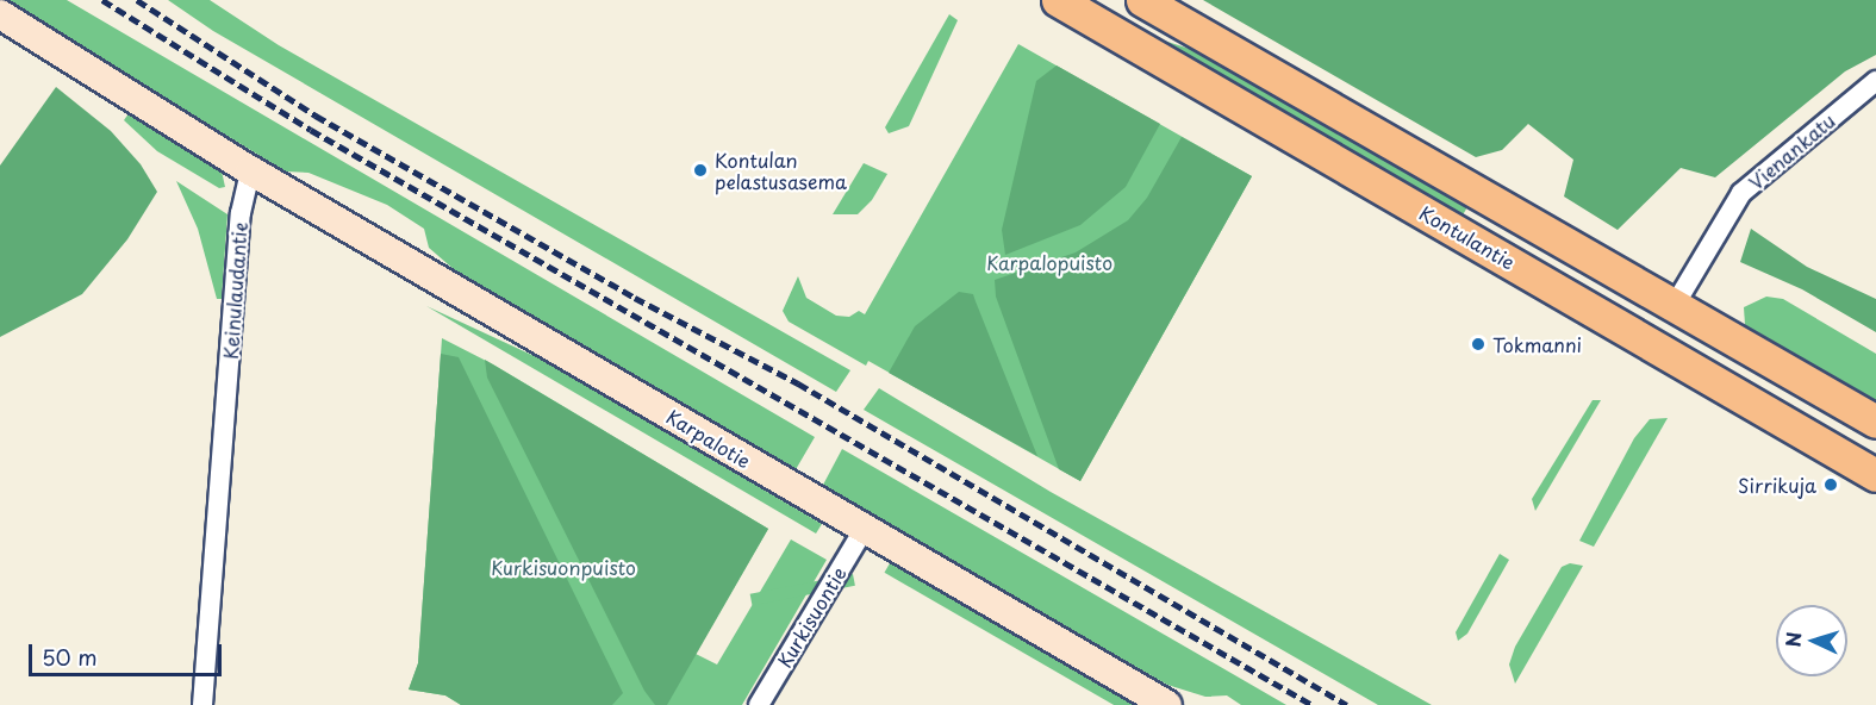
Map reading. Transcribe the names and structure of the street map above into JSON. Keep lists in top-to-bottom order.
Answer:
{
  "streets": {
    "main road": ["Kontulantie"],
    "street": [
      "Vienankatu",
      "Keinulaudantie",
      "Karpalotie",
      "Kurkisuontie"
    ]
  },
  "crossings": [
    ["Keinulaudantie", "Karpalotie"],
    ["Karpalotie", "Kurkisuontie"]
  ],
  "parks": ["Karpalopuisto", "Kurkisuonpuisto"],
  "places": ["Kontulan pelastusasema", "Tokmanni", "Sirrikuja"],
  "scale_bar": "50 m",
  "north": "left"
}
